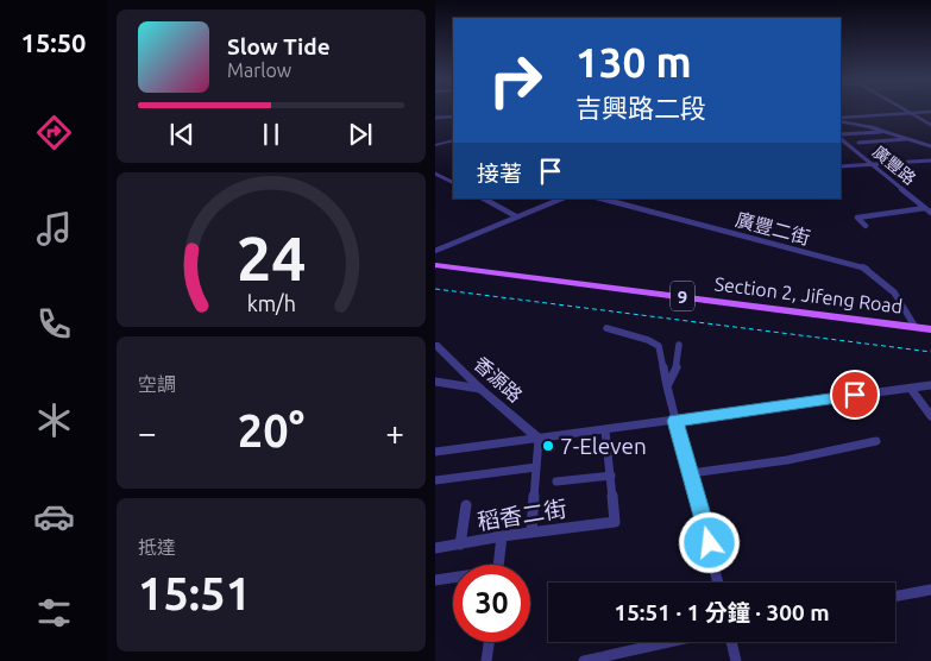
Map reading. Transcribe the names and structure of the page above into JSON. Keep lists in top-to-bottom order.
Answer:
{
  "streets": {
    "main road": ["Section 2, Jifeng Road", "9"],
    "street": [
      "廣豐路",
      "廣豐二街",
      "香源路",
      "稻香二街"
    ]
  },
  "crossings": [
    ["廣豐二街", "Section 2, Jifeng Road"]
  ],
  "places": ["7-Eleven"],
  "page": {
    "tabs": "15:50",
    "turn": ["130 m", "吉興路二段"],
    "song": ["Slow Tide", "Marlow"],
    "then": "接著",
    "tile": [
      "空調",
      ["抵達", "15:51"]
    ],
    "heat": ["−", "20°", "+"],
    "limit": "30",
    "trip": "15:51 · 1 分鐘 · 300 m",
    "gauge": ["24", "km/h"]
  }
}
